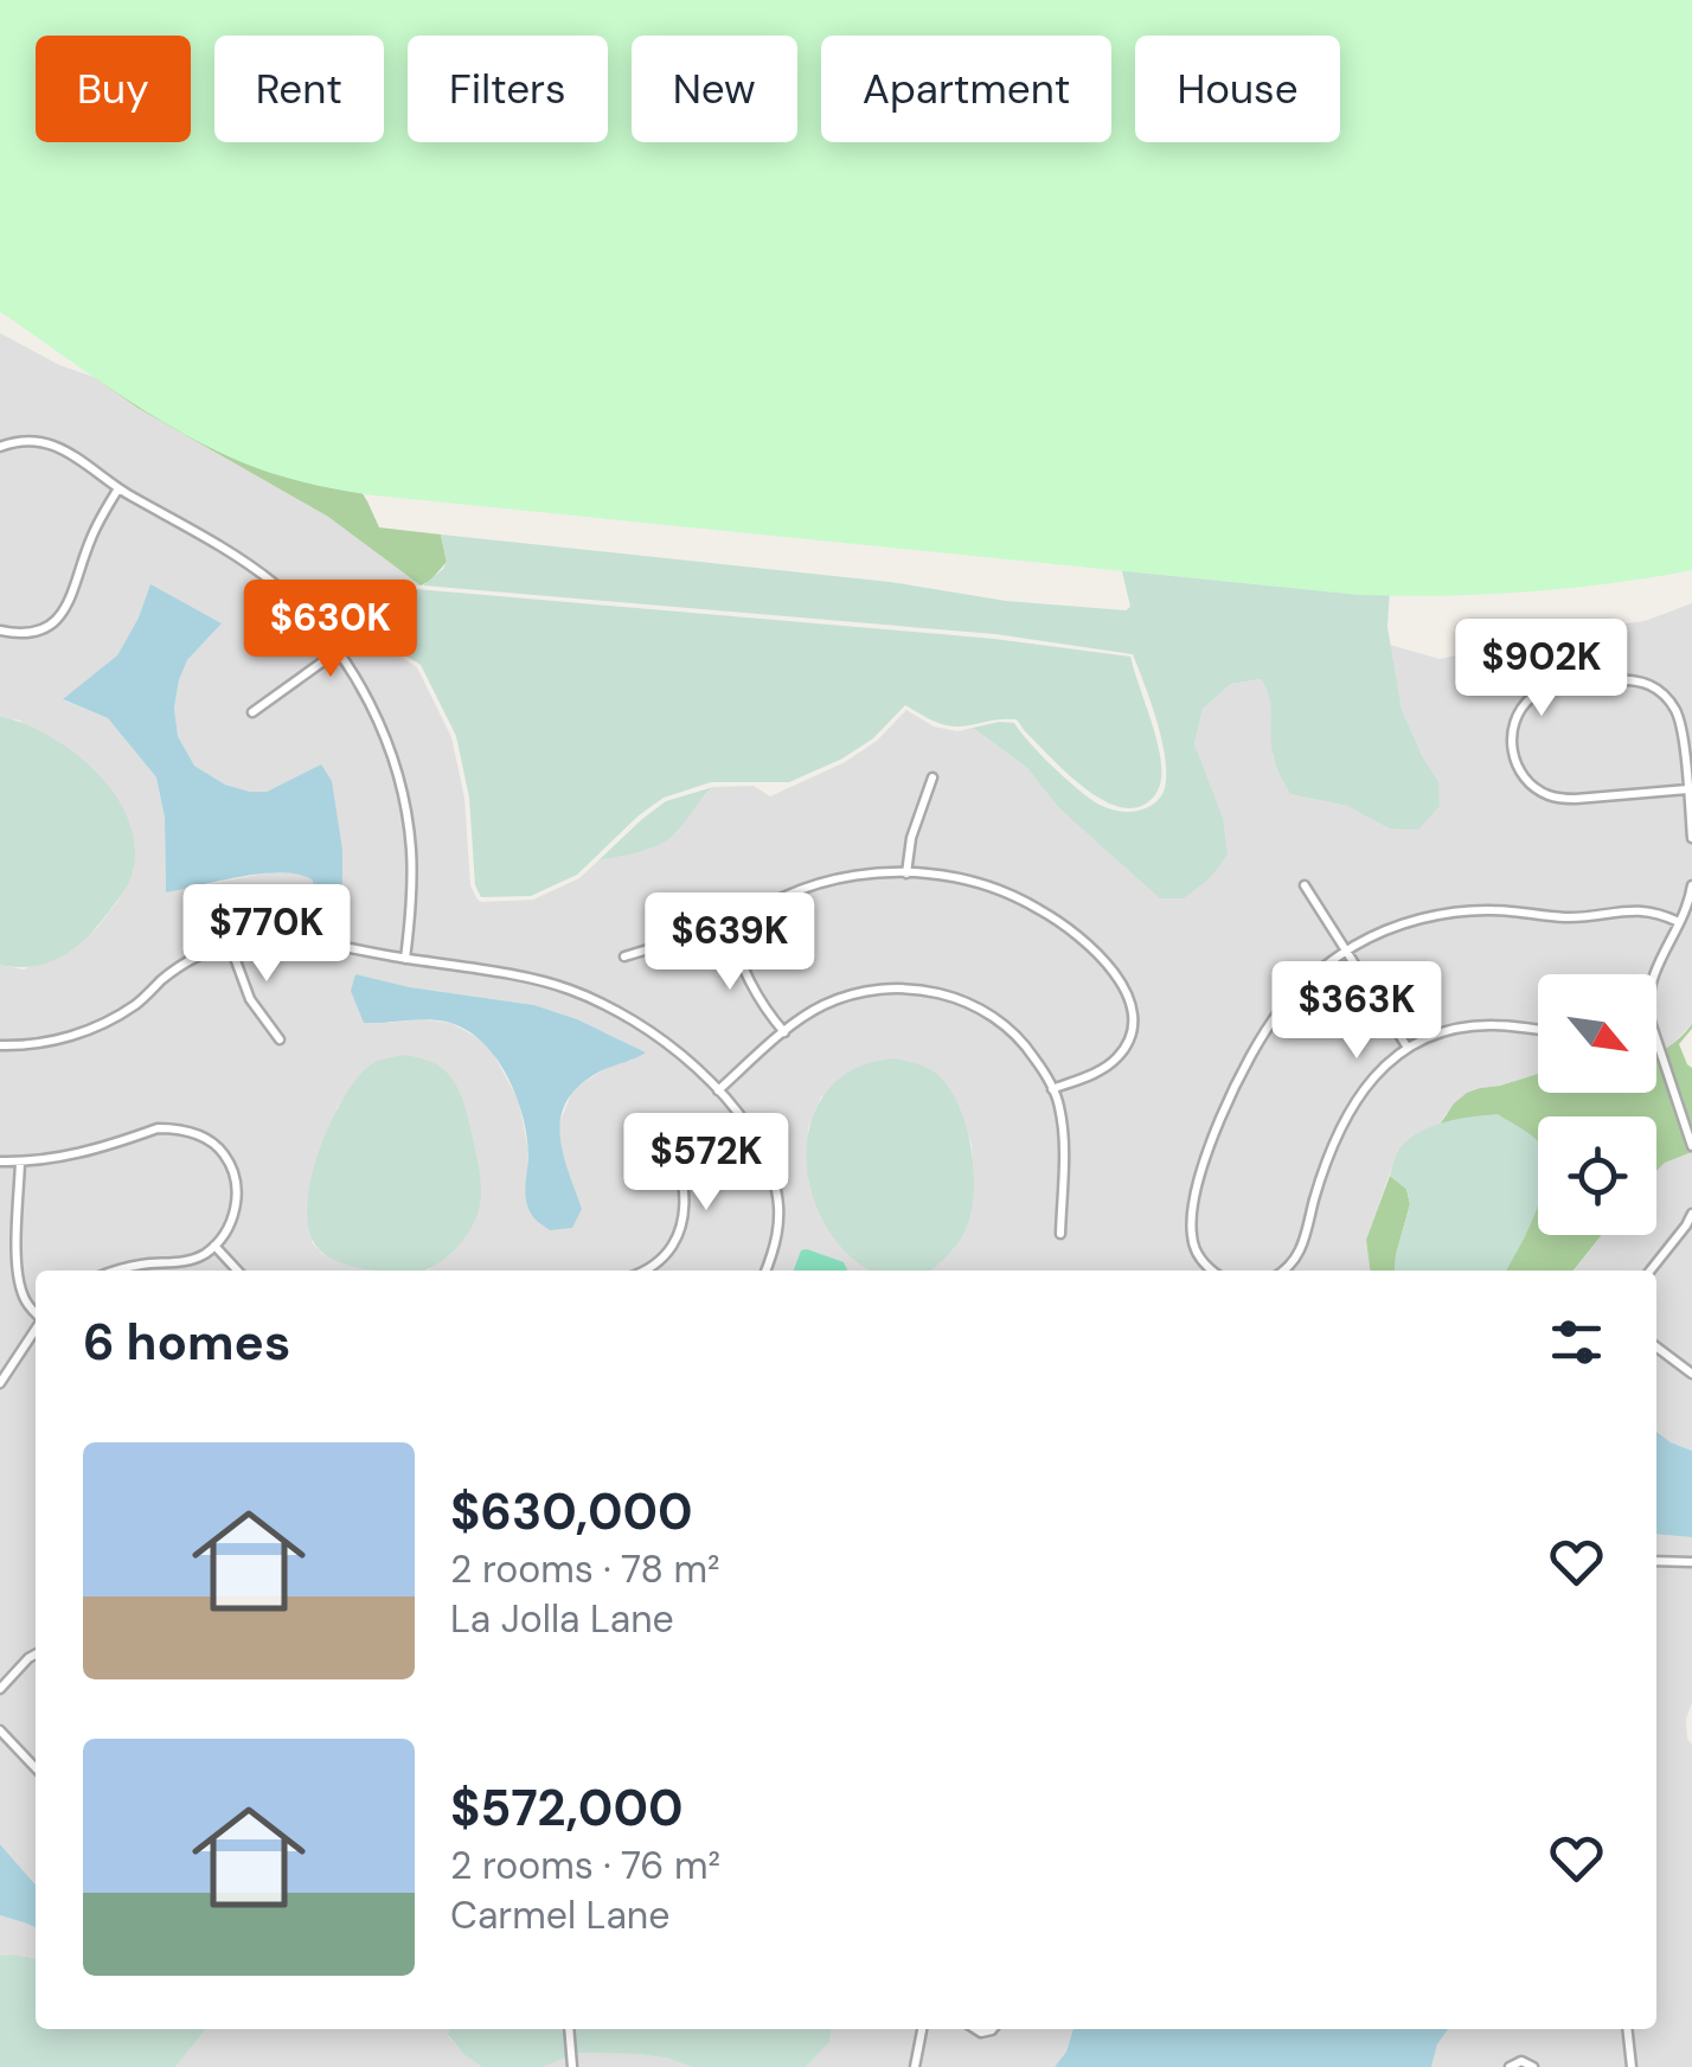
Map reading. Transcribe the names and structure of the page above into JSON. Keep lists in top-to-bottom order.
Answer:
{
  "north": "bottom right",
  "page": {
    "chip": [
      "Buy",
      "Rent",
      "Filters",
      "New",
      "Apartment",
      "House"
    ],
    "price": [
      "$630K",
      "$902K",
      "$770K",
      "$639K",
      "$363K",
      "$572K"
    ],
    "heading": "6 homes",
    "list": [
      {
        "name": "$630,000",
        "note": "2 rooms · 78 m² · La Jolla Lane"
      },
      {
        "name": "$572,000",
        "note": "2 rooms · 76 m² · Carmel Lane"
      }
    ]
  }
}
